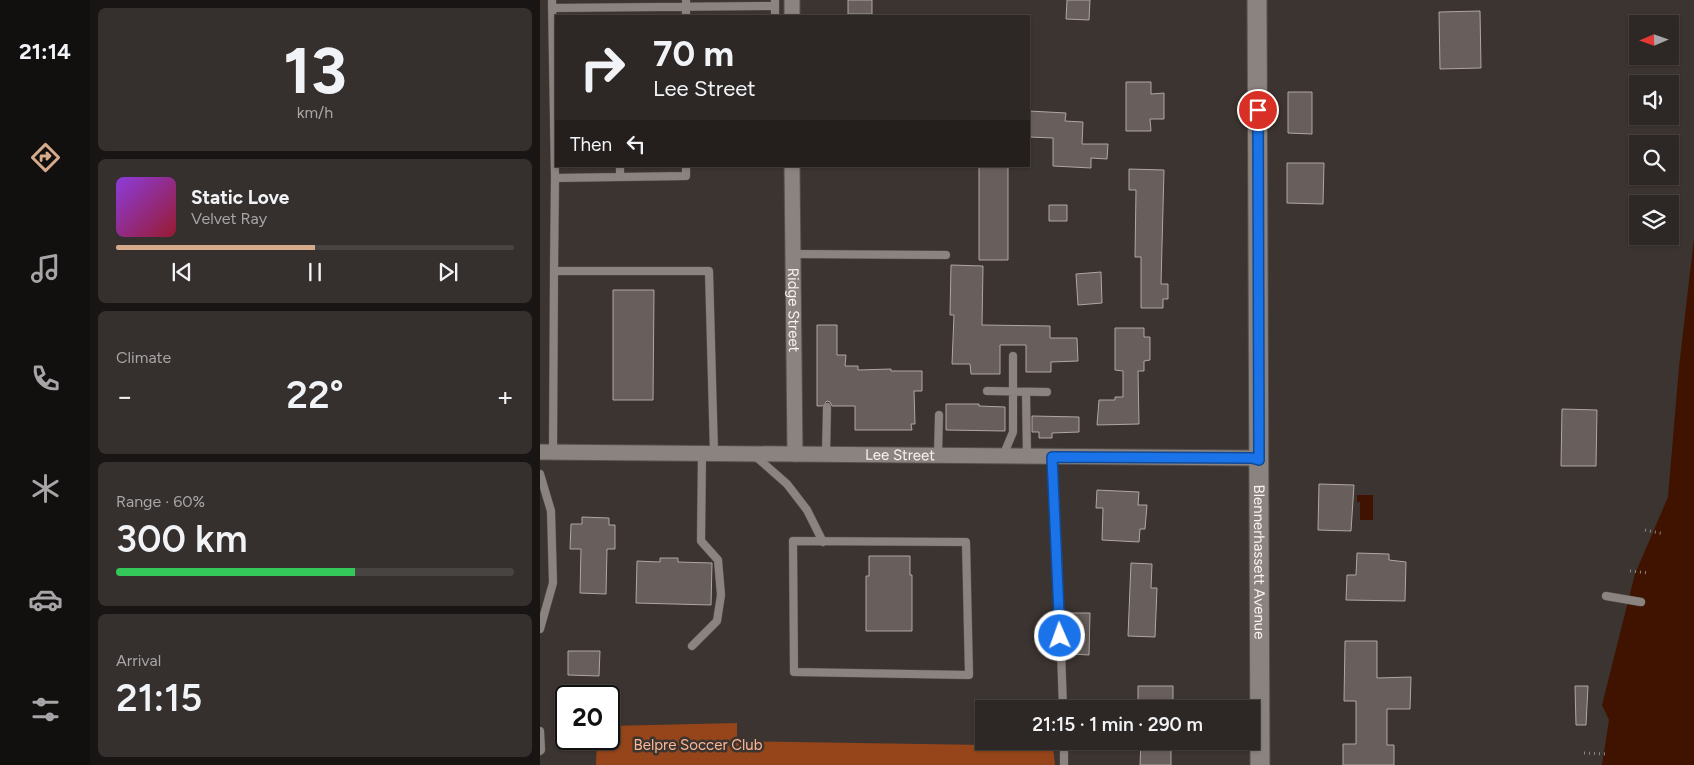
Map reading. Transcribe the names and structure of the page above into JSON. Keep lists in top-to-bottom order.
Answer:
{
  "streets": {
    "street": ["Ridge Street", "Lee Street", "Blennerhassett Avenue"]
  },
  "crossings": [
    ["Ridge Street", "Lee Street"],
    ["Lee Street", "Blennerhassett Avenue"]
  ],
  "parks": ["Belpre Soccer Club"],
  "north": "left",
  "page": {
    "tabs": "21:14",
    "tile": [
      ["13", "km/h"],
      "Climate",
      ["Range · 60%", "300 km"],
      ["Arrival", "21:15"]
    ],
    "turn": ["70 m", "Lee Street"],
    "then": "Then",
    "song": ["Static Love", "Velvet Ray"],
    "heat": ["−", "22°", "+"],
    "limit": "20",
    "trip": "21:15 · 1 min · 290 m"
  }
}
